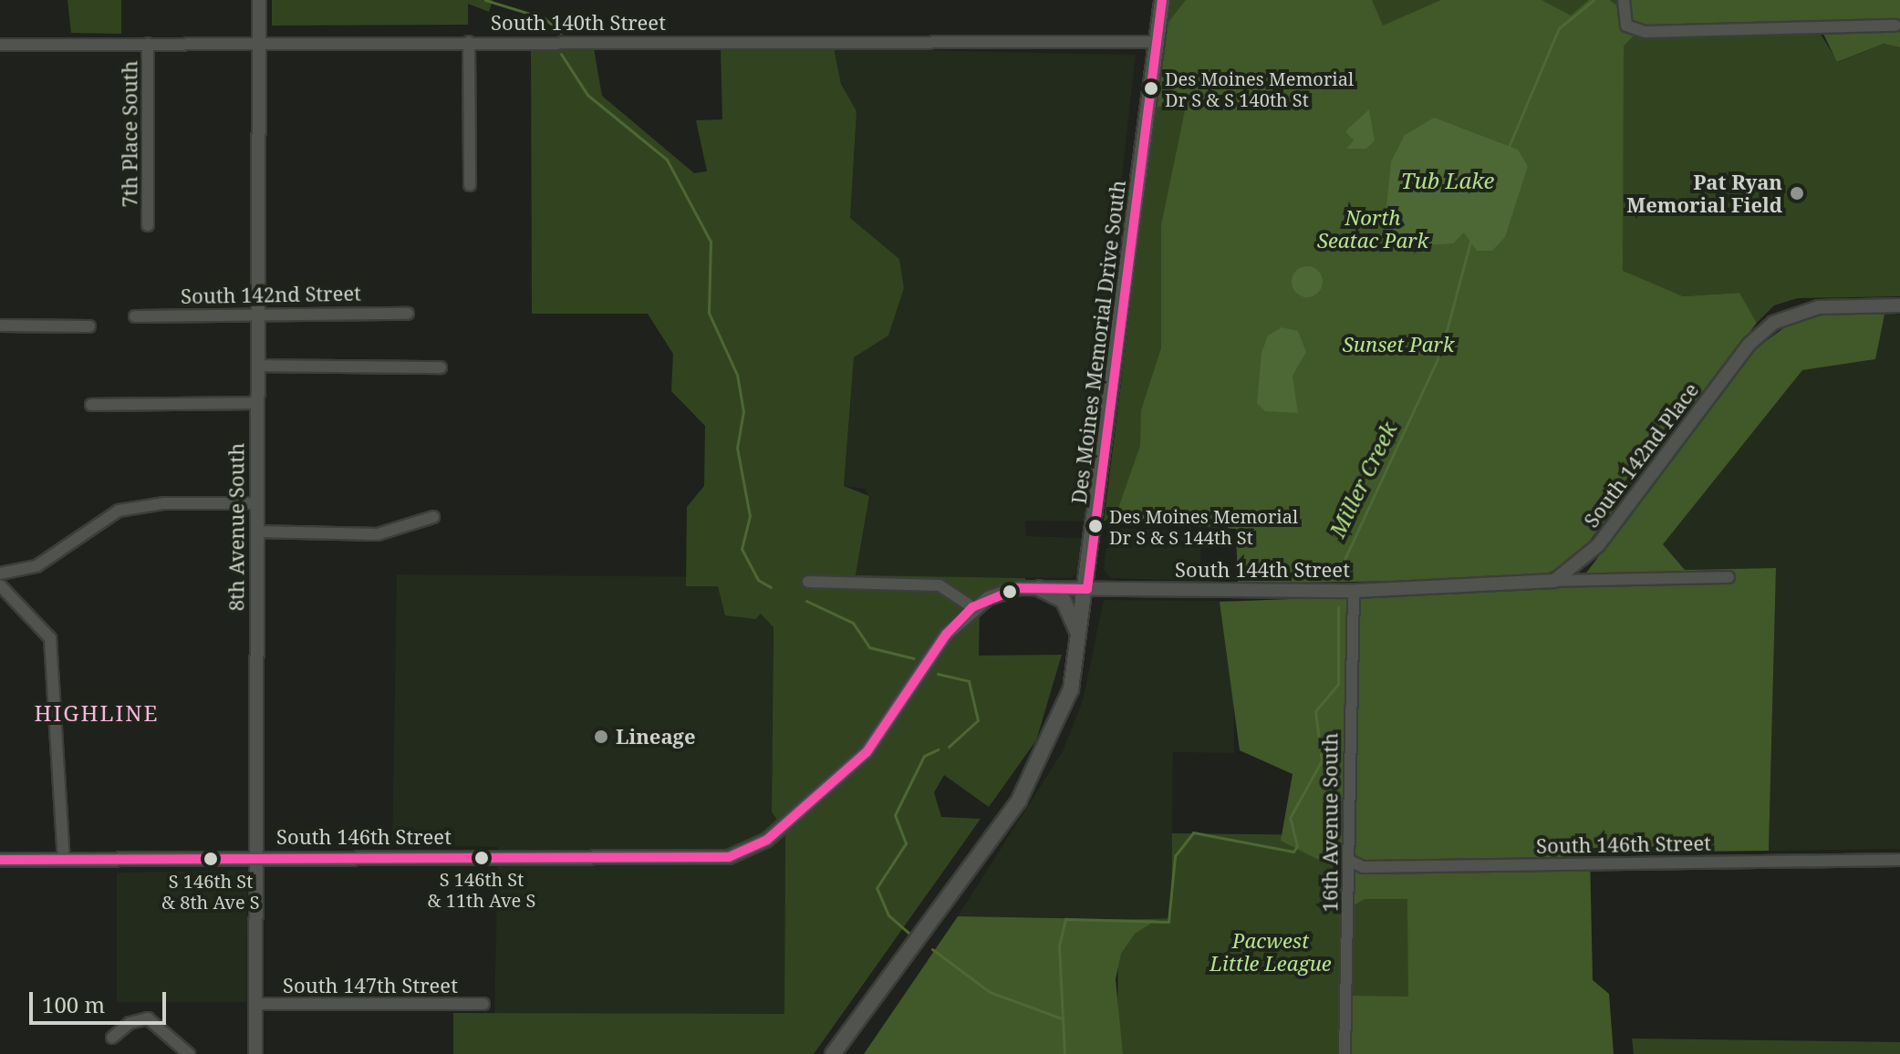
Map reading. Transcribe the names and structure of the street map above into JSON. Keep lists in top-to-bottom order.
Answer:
{
  "streets": {
    "main road": ["Des Moines Memorial Drive South"],
    "street": [
      "South 140th Street",
      "7th Place South",
      "South 142nd Street",
      "South 142nd Place",
      "8th Avenue South",
      "South 144th Street",
      "16th Avenue South",
      "South 146th Street",
      "South 147th Street"
    ]
  },
  "crossings": [
    ["South 140th Street", "7th Place South"],
    ["South 140th Street", "Des Moines Memorial Drive South"],
    ["South 140th Street", "8th Avenue South"],
    ["South 142nd Street", "8th Avenue South"],
    ["Des Moines Memorial Drive South", "South 144th Street"],
    ["South 142nd Place", "South 144th Street"],
    ["8th Avenue South", "South 146th Street"],
    ["8th Avenue South", "South 147th Street"],
    ["South 144th Street", "16th Avenue South"],
    ["South 144th Street", "South 146th Street"],
    ["16th Avenue South", "South 146th Street"]
  ],
  "districts": ["HIGHLINE"],
  "water": ["Tub Lake", "Miller Creek"],
  "parks": ["North Seatac Park", "Sunset Park", "Pacwest Little League"],
  "places": [
    "Des Moines Memorial Dr S & S 140th St",
    "Pat Ryan Memorial Field",
    "Des Moines Memorial Dr S & S 144th St",
    "Lineage",
    "S 146th St & 11th Ave S",
    "S 146th St & 8th Ave S"
  ],
  "scale_bar": "100 m"
}
